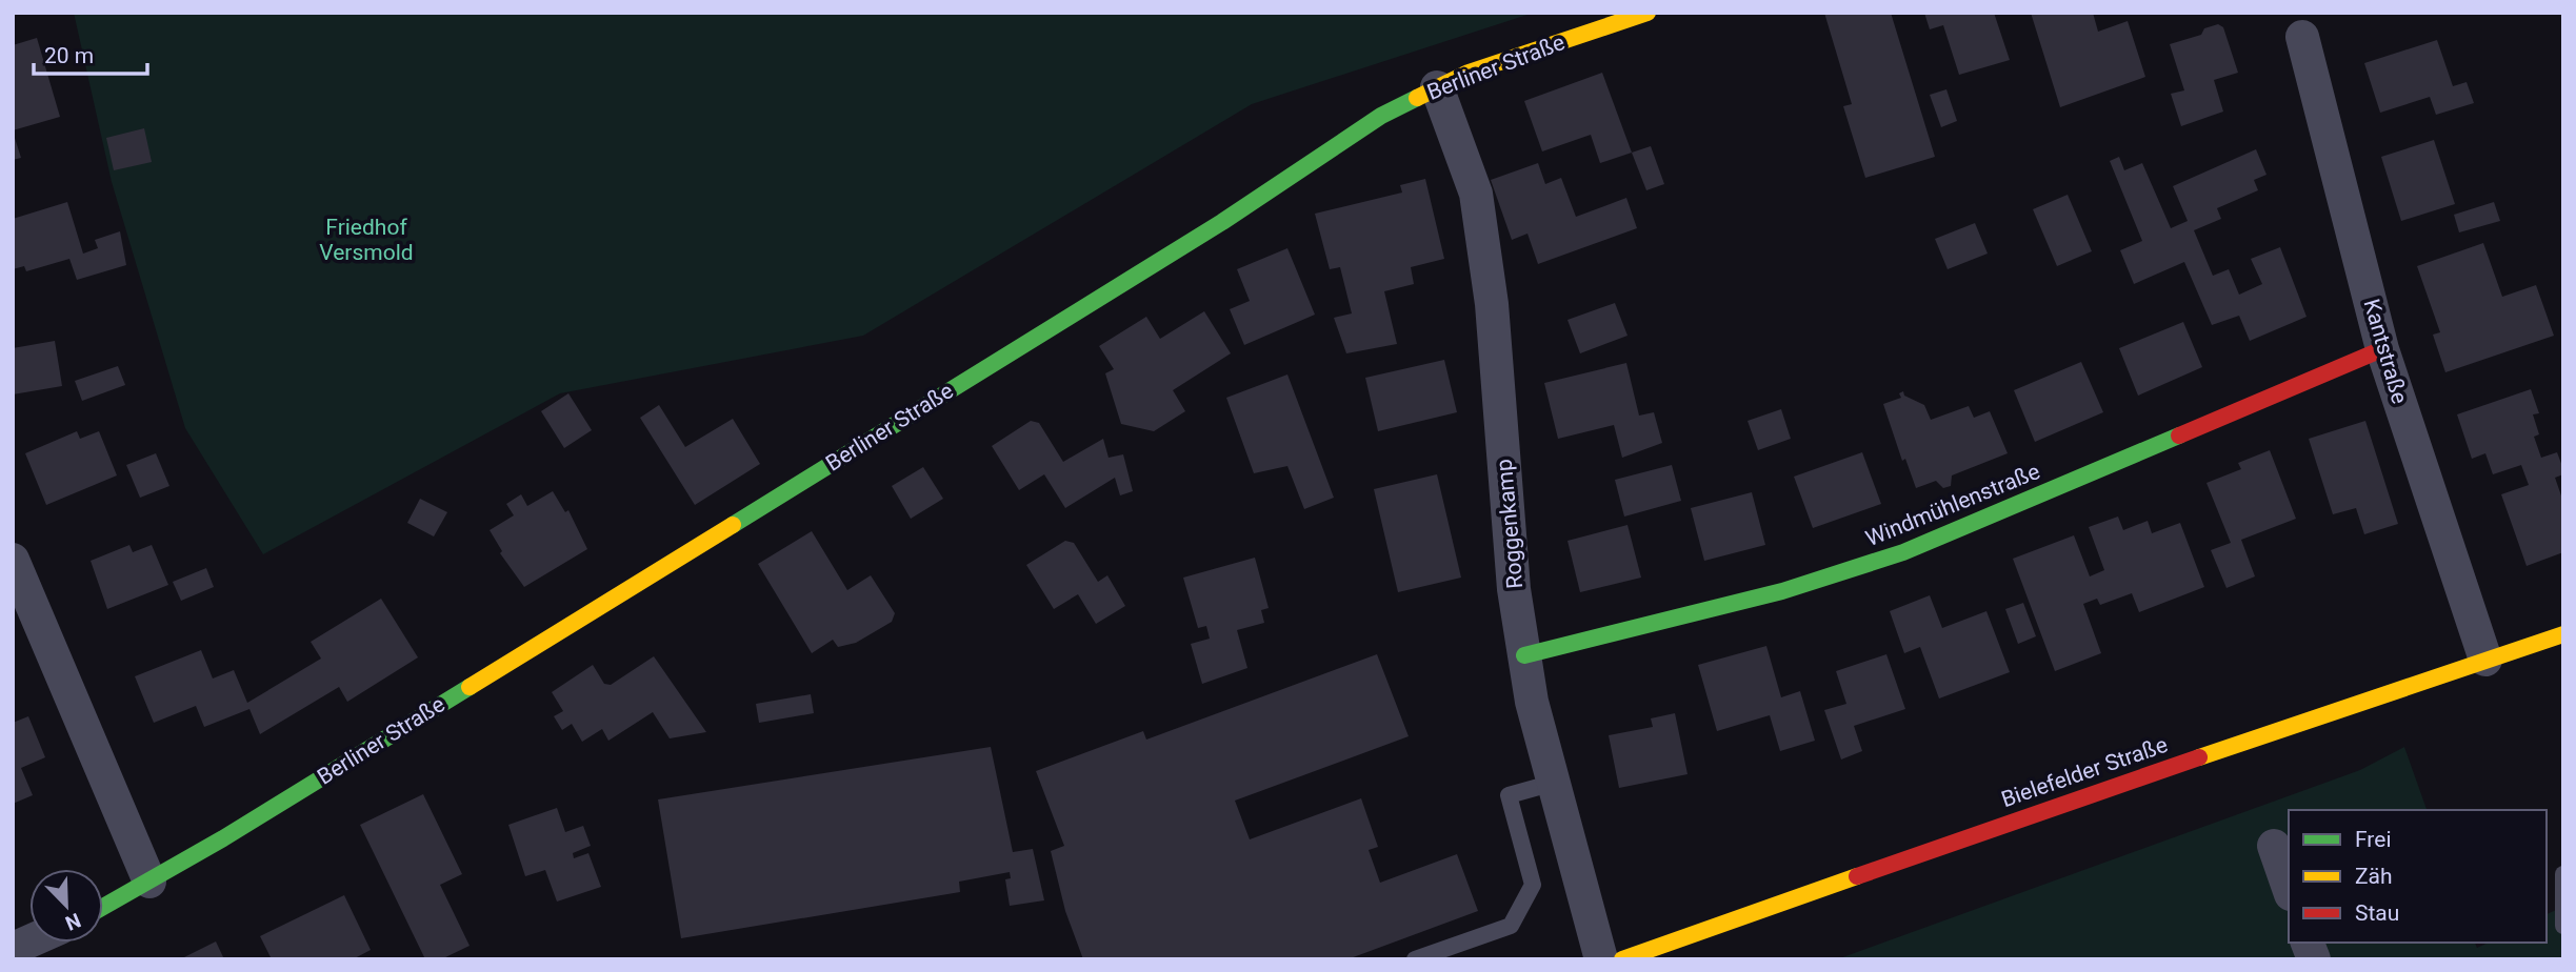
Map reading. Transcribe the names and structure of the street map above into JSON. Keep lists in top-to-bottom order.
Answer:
{
  "streets": {
    "street": [
      "Berliner Straße",
      "Kantstraße",
      "Windmühlenstraße",
      "Roggenkamp",
      "Bielefelder Straße"
    ]
  },
  "crossings": [
    ["Berliner Straße", "Roggenkamp"],
    ["Kantstraße", "Windmühlenstraße"],
    ["Kantstraße", "Bielefelder Straße"],
    ["Windmühlenstraße", "Roggenkamp"]
  ],
  "parks": ["Friedhof Versmold"],
  "legend": ["Frei", "Zäh", "Stau"],
  "scale_bar": "20 m",
  "north": "bottom right"
}
